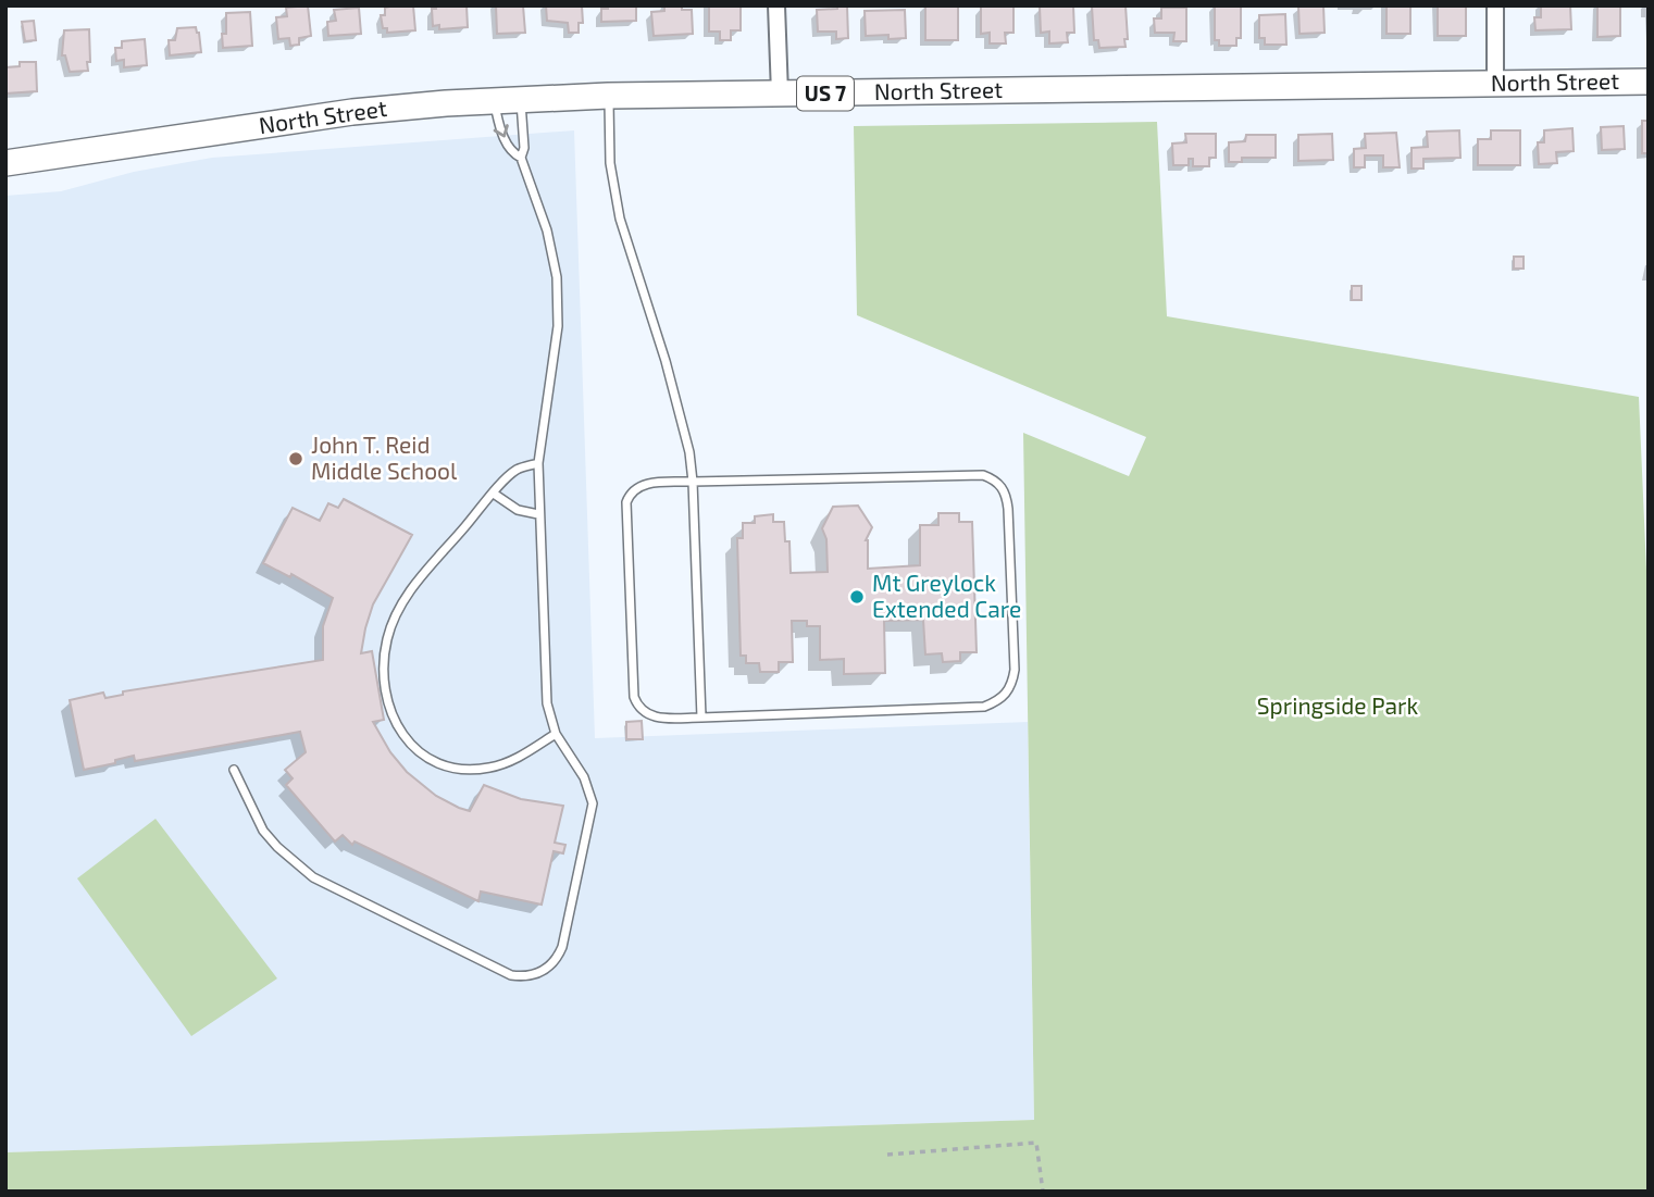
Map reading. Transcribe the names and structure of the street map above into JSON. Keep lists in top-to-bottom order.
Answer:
{
  "streets": {
    "main road": ["North Street", "US 7"]
  },
  "parks": ["Springside Park"],
  "places": ["John T. Reid Middle School", "Mt Greylock Extended Care"]
}
